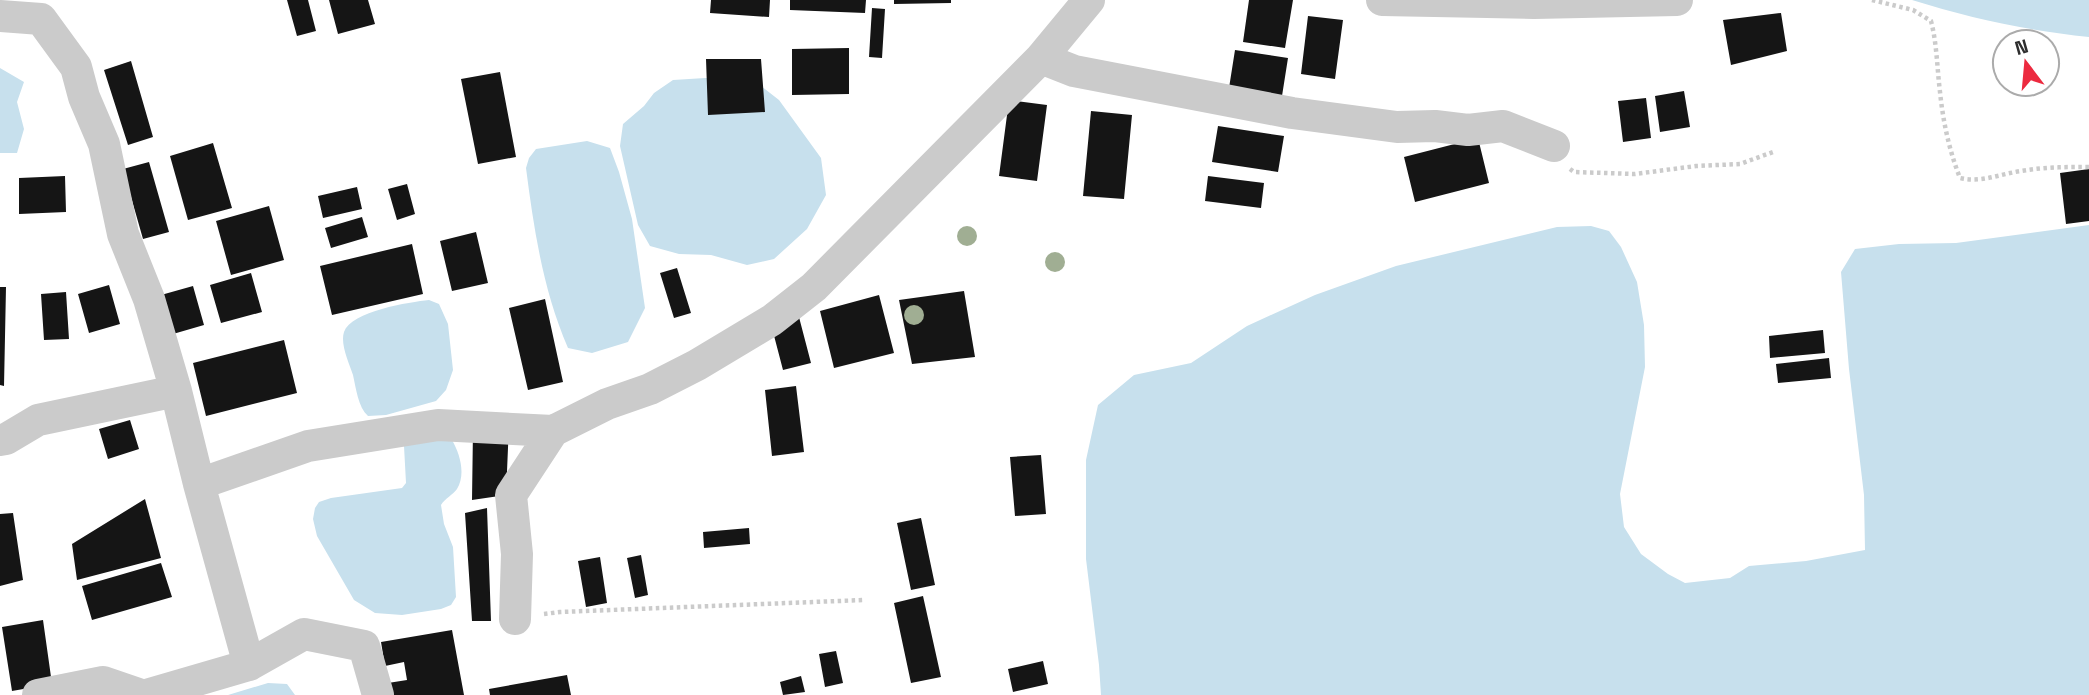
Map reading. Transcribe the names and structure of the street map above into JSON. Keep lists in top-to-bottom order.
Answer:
{
  "north": "top"
}
